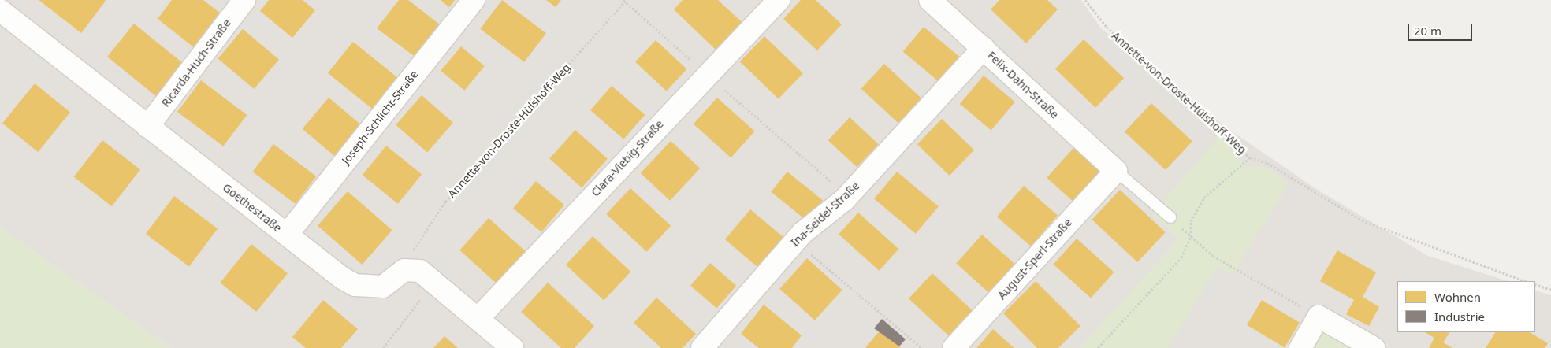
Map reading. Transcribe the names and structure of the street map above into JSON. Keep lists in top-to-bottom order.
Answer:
{
  "streets": {
    "street": [
      "Ricarda-Huch-Straße",
      "Felix-Dahn-Straße",
      "Joseph-Schlicht-Straße",
      "Clara-Viebig-Straße",
      "Goethestraße",
      "Ina-Seidel-Straße",
      "August-Sperl-Straße"
    ],
    "path": ["Annette-von-Droste-Hülshoff-Weg"]
  },
  "crossings": [
    ["Ricarda-Huch-Straße", "Goethestraße"],
    ["Felix-Dahn-Straße", "Ina-Seidel-Straße"],
    ["Felix-Dahn-Straße", "August-Sperl-Straße"],
    ["Annette-von-Droste-Hülshoff-Weg", "Goethestraße"],
    ["Joseph-Schlicht-Straße", "Goethestraße"]
  ],
  "legend": ["Wohnen", "Industrie"],
  "scale_bar": "20 m"
}
